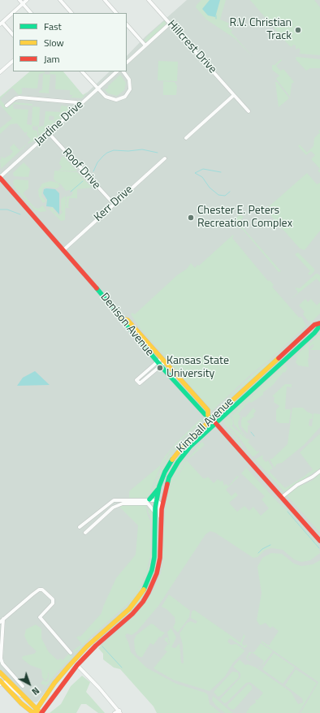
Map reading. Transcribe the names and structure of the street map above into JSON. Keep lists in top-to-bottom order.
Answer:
{
  "streets": {
    "main road": ["Denison Avenue", "Kimball Avenue"],
    "street": [
      "Hillcrest Drive",
      "Jardine Drive",
      "Roof Drive",
      "Kerr Drive"
    ]
  },
  "crossings": [
    ["Jardine Drive", "Roof Drive"],
    ["Jardine Drive", "Denison Avenue"],
    ["Roof Drive", "Kerr Drive"],
    ["Kerr Drive", "Denison Avenue"],
    ["Denison Avenue", "Kimball Avenue"]
  ],
  "places": ["R.V. Christian Track", "Chester E. Peters Recreation Complex", "Kansas State University"],
  "legend": ["Fast", "Slow", "Jam"],
  "north": "bottom right"
}
